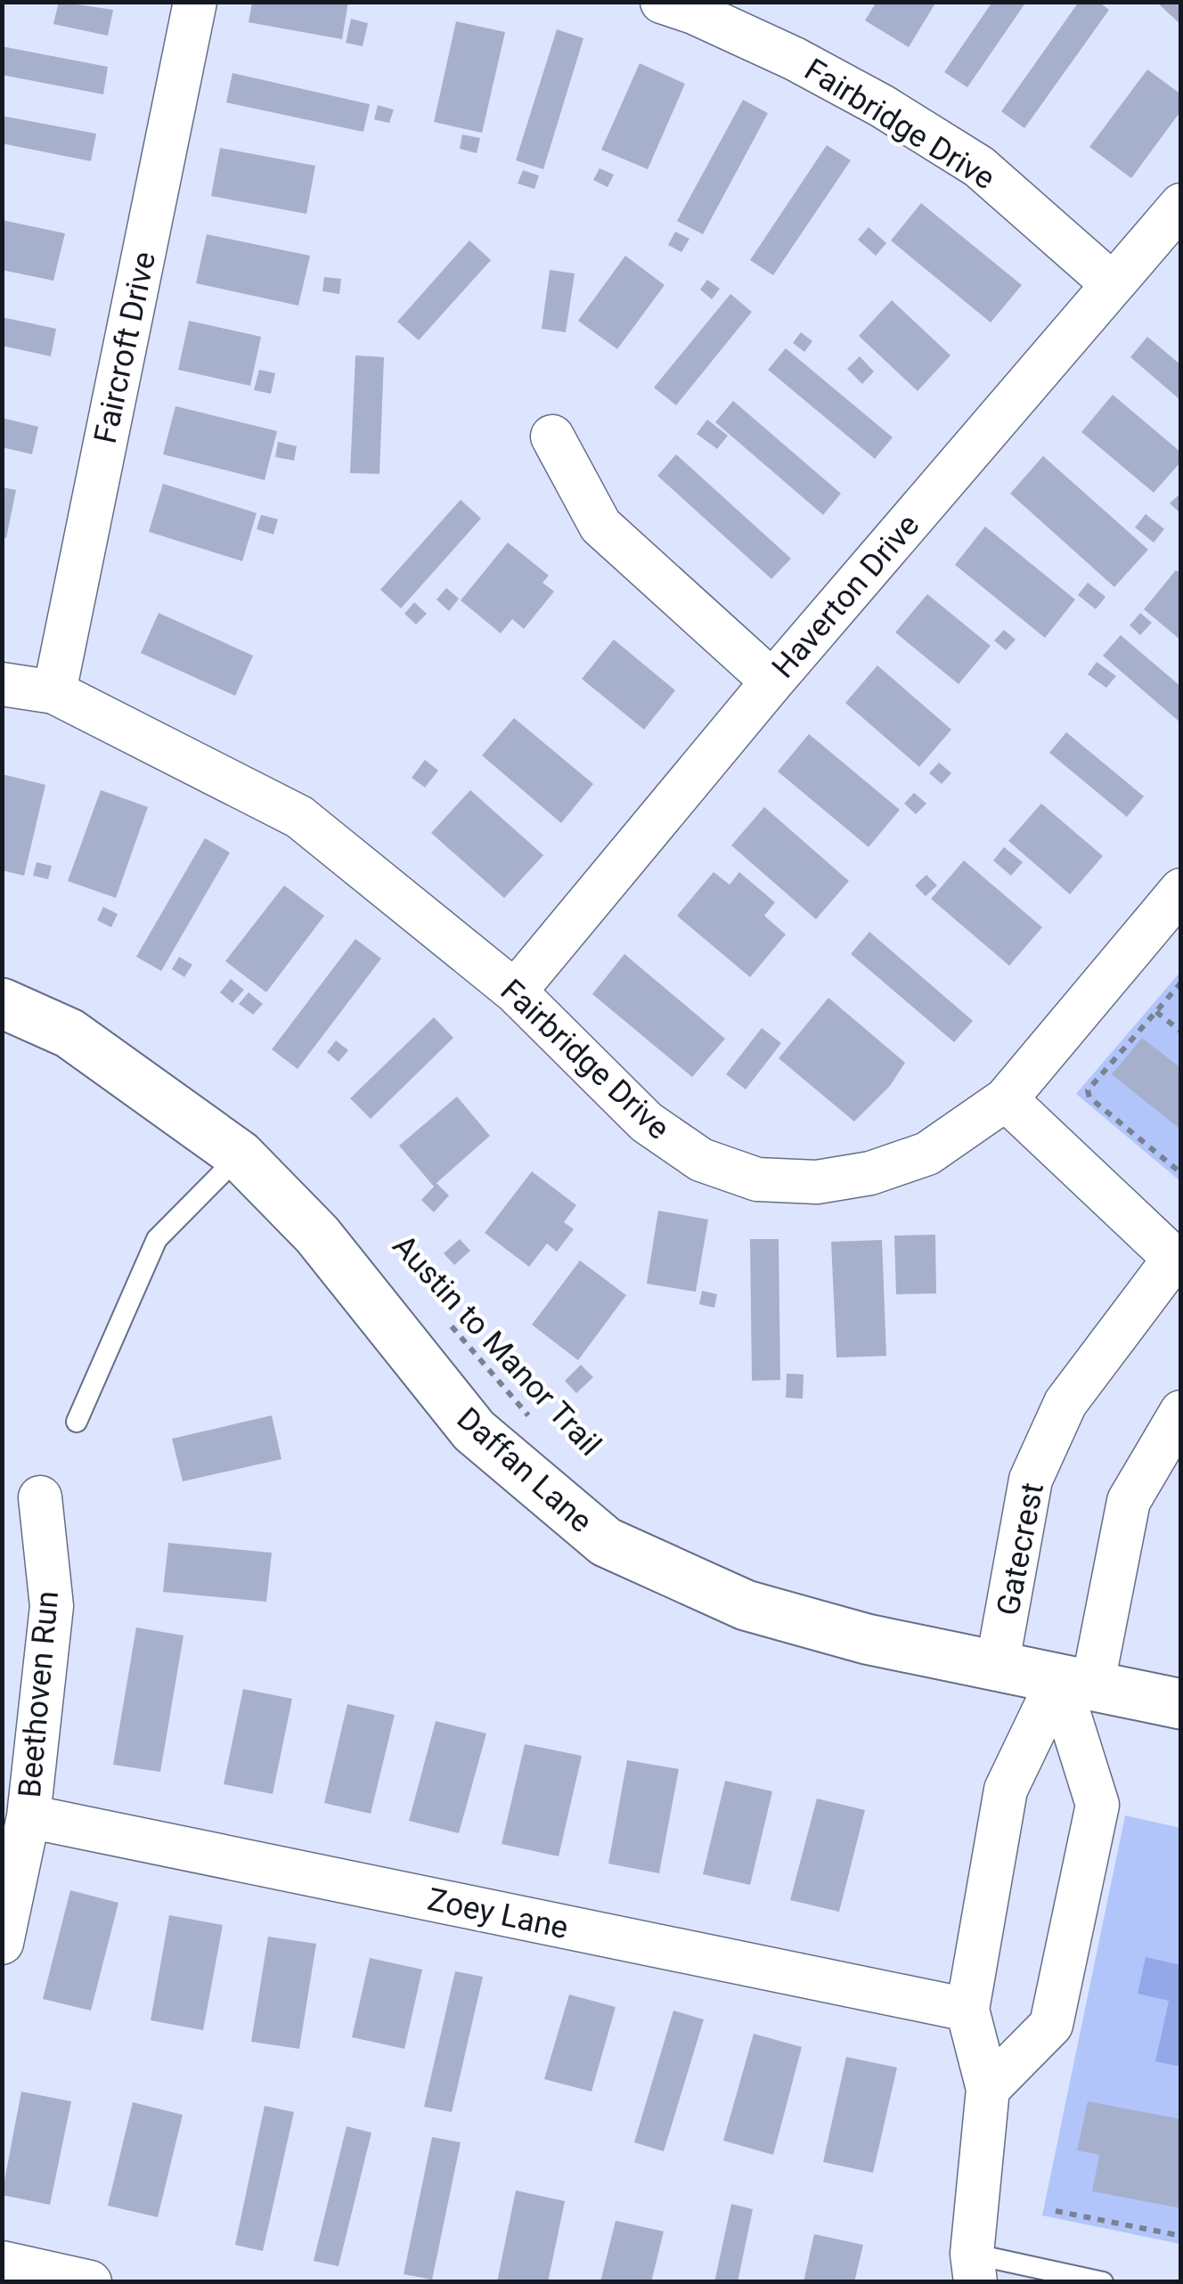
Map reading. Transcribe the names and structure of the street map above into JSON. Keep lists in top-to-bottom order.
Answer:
{
  "streets": {
    "street": [
      "Fairbridge Drive",
      "Faircroft Drive",
      "Haverton Drive",
      "Daffan Lane",
      "Gatecrest",
      "Beethoven Run",
      "Zoey Lane"
    ],
    "path": ["Austin to Manor Trail"]
  },
  "crossings": [
    ["Fairbridge Drive", "Faircroft Drive"],
    ["Fairbridge Drive", "Haverton Drive"],
    ["Daffan Lane", "Gatecrest"],
    ["Beethoven Run", "Zoey Lane"]
  ]
}
